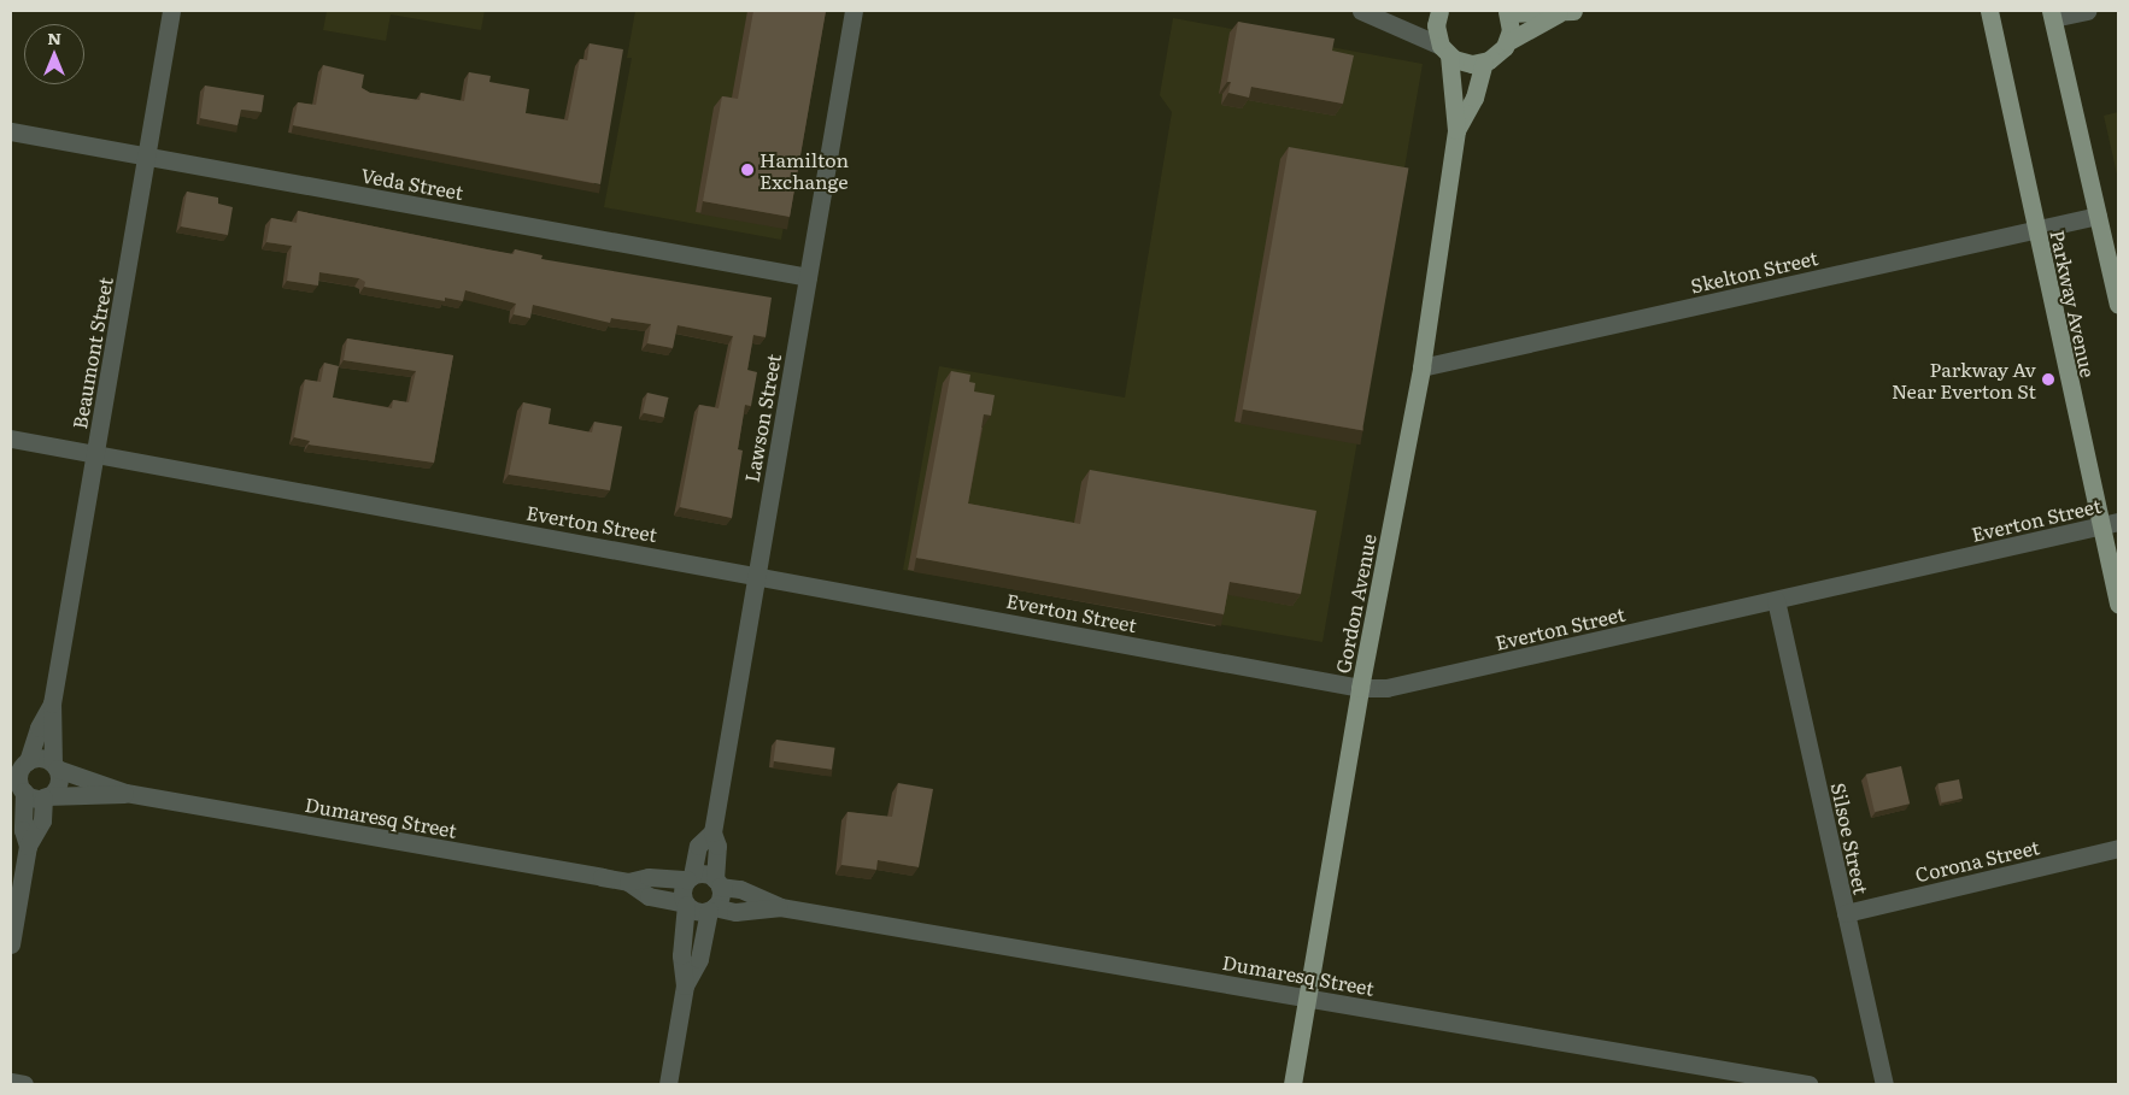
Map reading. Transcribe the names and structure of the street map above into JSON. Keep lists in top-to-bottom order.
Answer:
{
  "streets": {
    "main road": ["Parkway Avenue", "Gordon Avenue"],
    "street": [
      "Veda Street",
      "Skelton Street",
      "Beaumont Street",
      "Lawson Street",
      "Everton Street",
      "Dumaresq Street",
      "Silsoe Street",
      "Corona Street"
    ]
  },
  "crossings": [
    ["Veda Street", "Beaumont Street"],
    ["Veda Street", "Lawson Street"],
    ["Skelton Street", "Parkway Avenue"],
    ["Skelton Street", "Gordon Avenue"],
    ["Parkway Avenue", "Everton Street"],
    ["Beaumont Street", "Everton Street"],
    ["Beaumont Street", "Dumaresq Street"],
    ["Lawson Street", "Everton Street"],
    ["Lawson Street", "Dumaresq Street"],
    ["Everton Street", "Gordon Avenue"],
    ["Everton Street", "Silsoe Street"],
    ["Gordon Avenue", "Dumaresq Street"],
    ["Silsoe Street", "Corona Street"]
  ],
  "places": ["Hamilton Exchange", "Parkway Av Near Everton St"],
  "north": "top"
}
